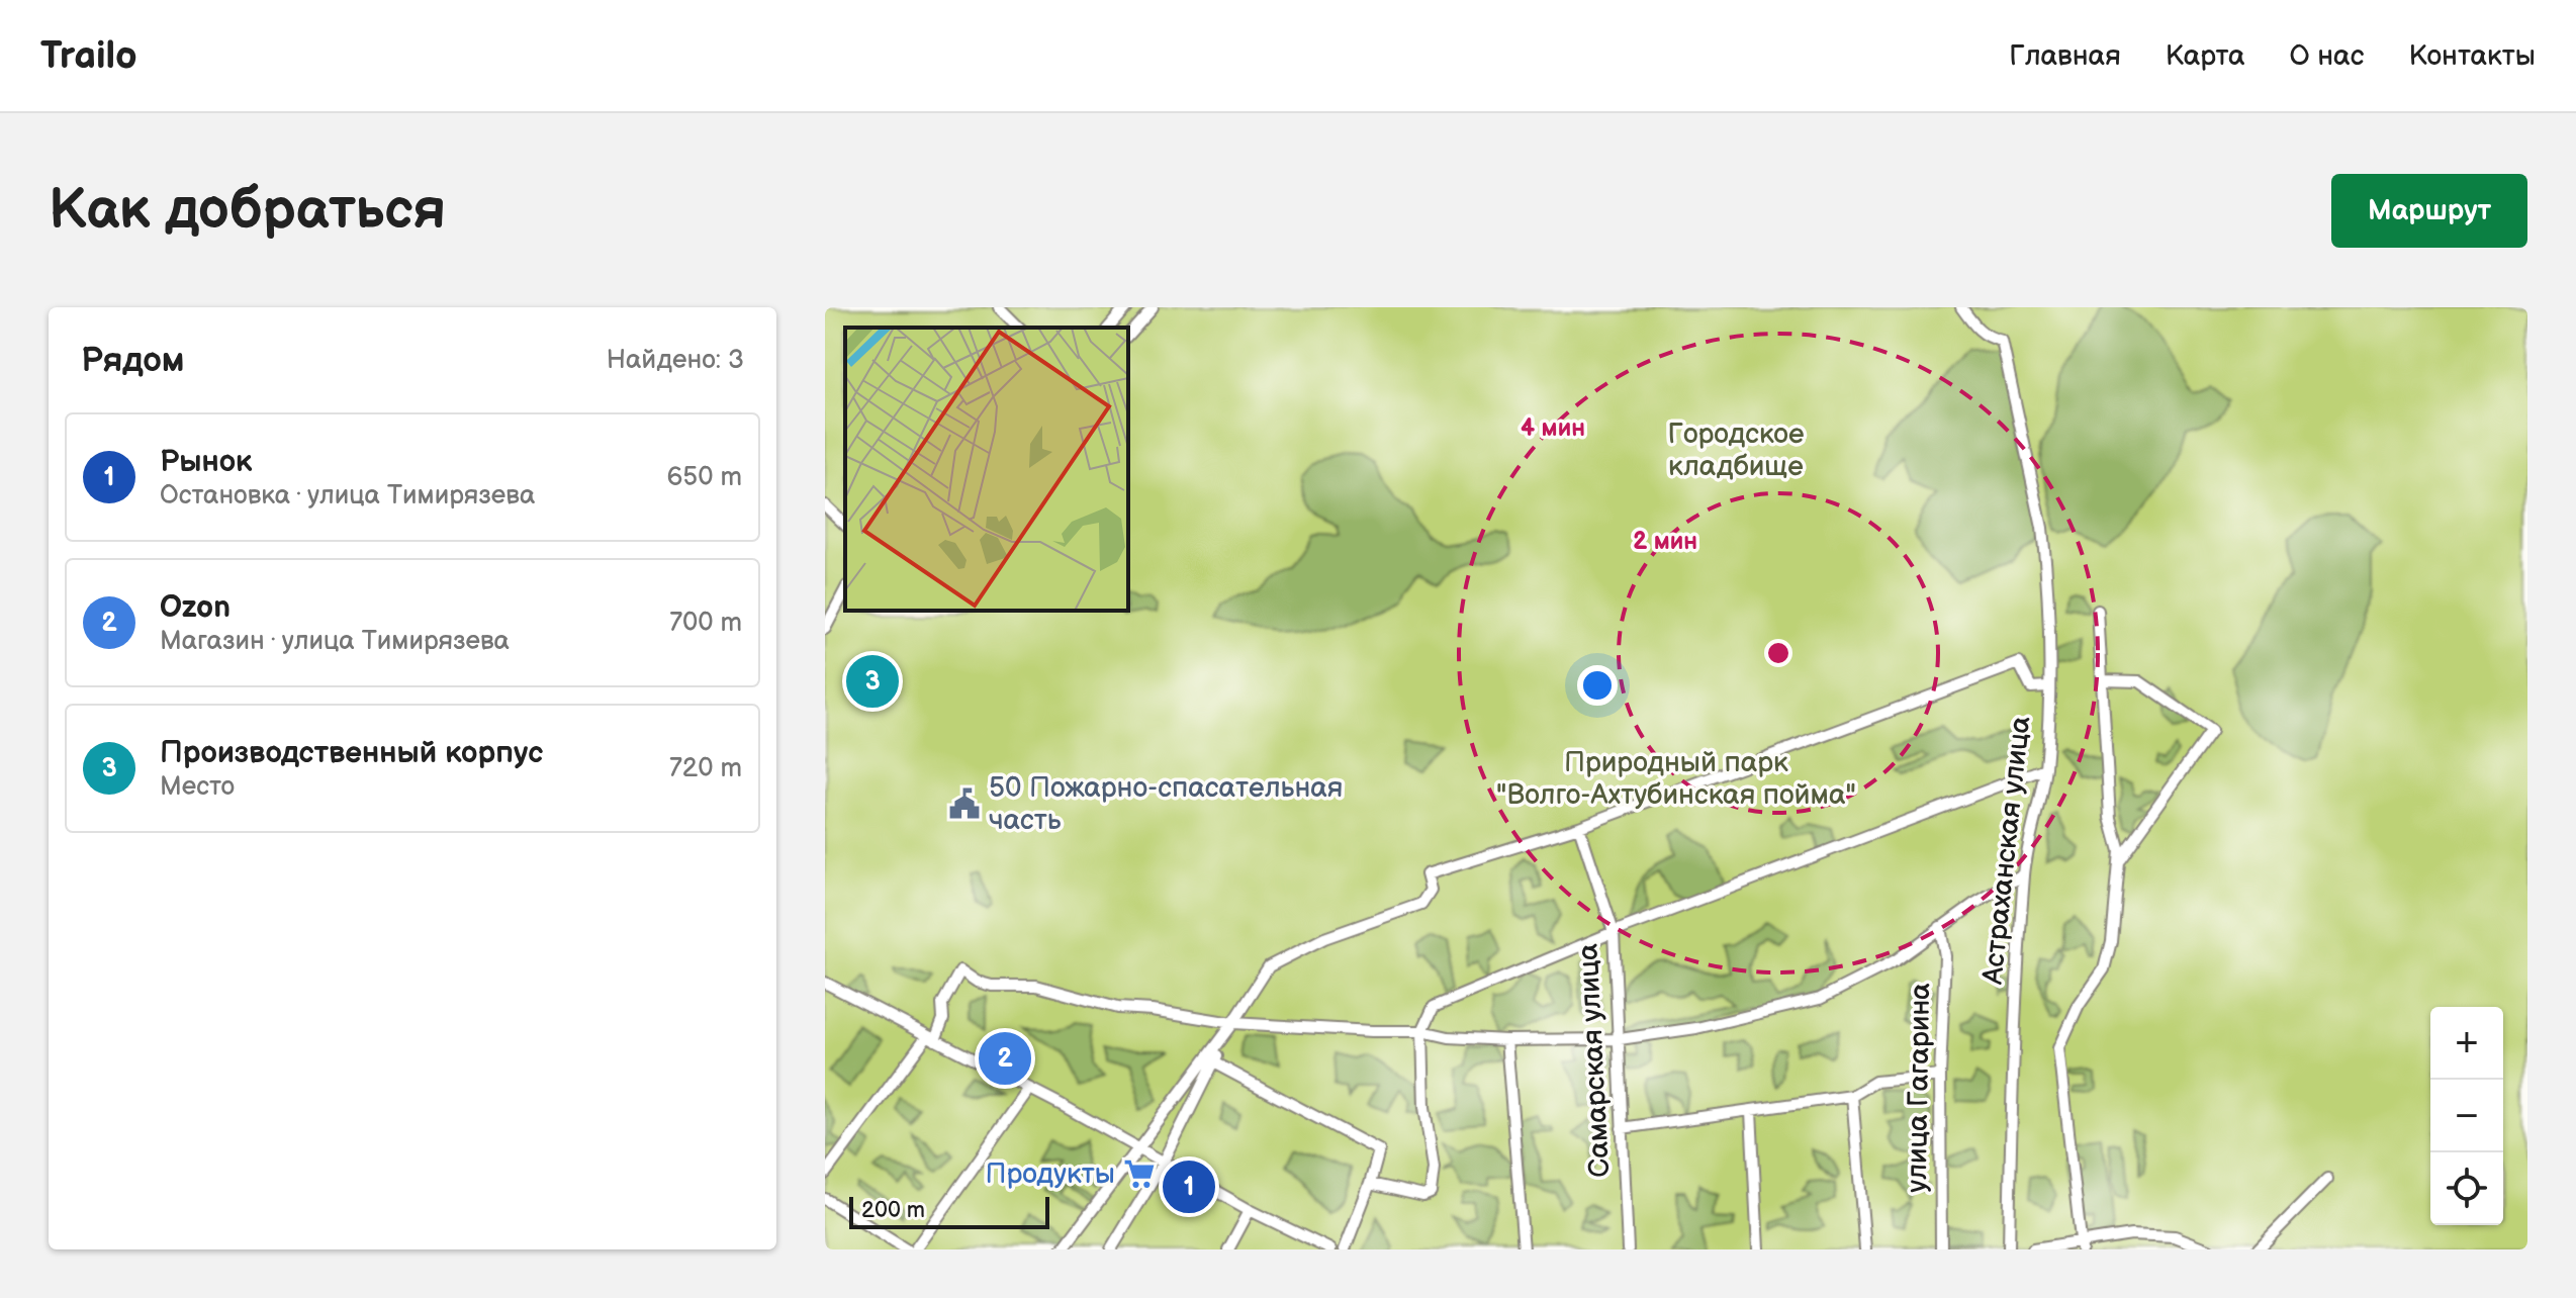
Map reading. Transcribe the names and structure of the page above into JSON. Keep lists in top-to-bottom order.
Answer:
{
  "streets": {
    "street": ["Астраханская улица", "Самарская улица", "улица Гагарина"]
  },
  "parks": ["Городское кладбище", "Природный парк \"Волго-Ахтубинская пойма\""],
  "places": {
    "public building": ["50 Пожарно-спасательная часть"],
    "supermarket": ["Продукты"]
  },
  "scale_bar": "200 m",
  "page": {
    "header": "Trailo",
    "nav": [
      "Главная",
      "Карта",
      "О нас",
      "Контакты"
    ],
    "buttons": "Маршрут",
    "title": "Как добраться",
    "heading": ["Рядом", "Найдено: 3"],
    "list": [
      {
        "mark": "1",
        "name": "Рынок",
        "note": "Остановка · улица Тимирязева",
        "value": "650 m"
      },
      {
        "mark": "2",
        "name": "Ozon",
        "note": "Магазин · улица Тимирязева",
        "value": "700 m"
      },
      {
        "mark": "3",
        "name": "Производственный корпус",
        "note": "Место",
        "value": "720 m"
      }
    ],
    "pins": ["3", "2", "1"],
    "map_buttons": ["+", "−"],
    "scale": "200 m"
  },
  "rings": ["4 мин", "2 мин"]
}
